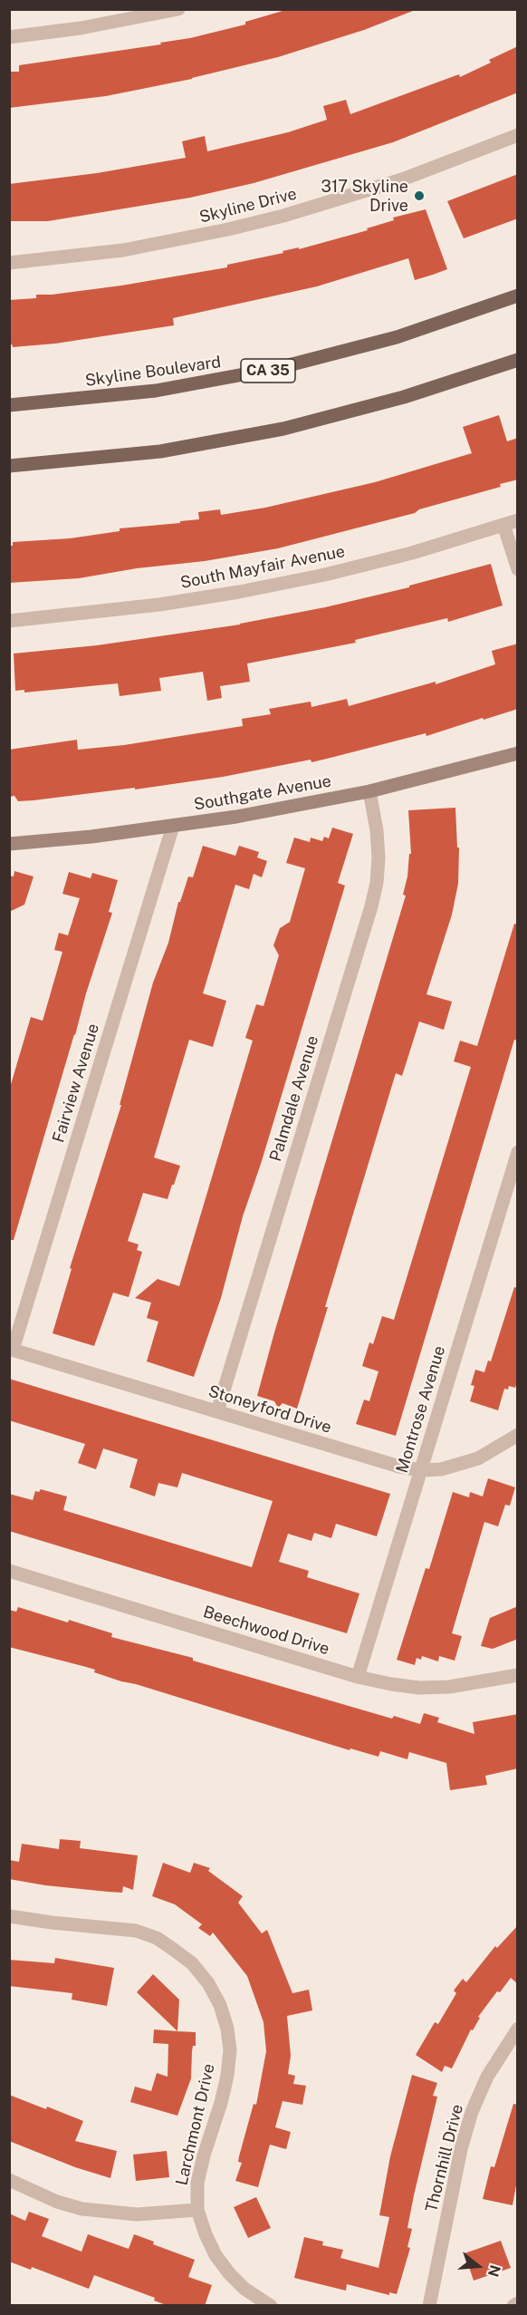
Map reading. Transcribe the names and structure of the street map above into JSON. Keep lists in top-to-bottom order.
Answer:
{
  "streets": {
    "main road": ["CA 35", "Skyline Boulevard"],
    "street": [
      "Skyline Drive",
      "South Mayfair Avenue",
      "Southgate Avenue",
      "Fairview Avenue",
      "Palmdale Avenue",
      "Stoneyford Drive",
      "Montrose Avenue",
      "Beechwood Drive",
      "Larchmont Drive",
      "Thornhill Drive"
    ]
  },
  "crossings": [
    ["Southgate Avenue", "Fairview Avenue"],
    ["Southgate Avenue", "Palmdale Avenue"],
    ["Fairview Avenue", "Stoneyford Drive"],
    ["Palmdale Avenue", "Stoneyford Drive"],
    ["Stoneyford Drive", "Montrose Avenue"],
    ["Montrose Avenue", "Beechwood Drive"]
  ],
  "places": ["317 Skyline Drive"],
  "north": "right"
}
